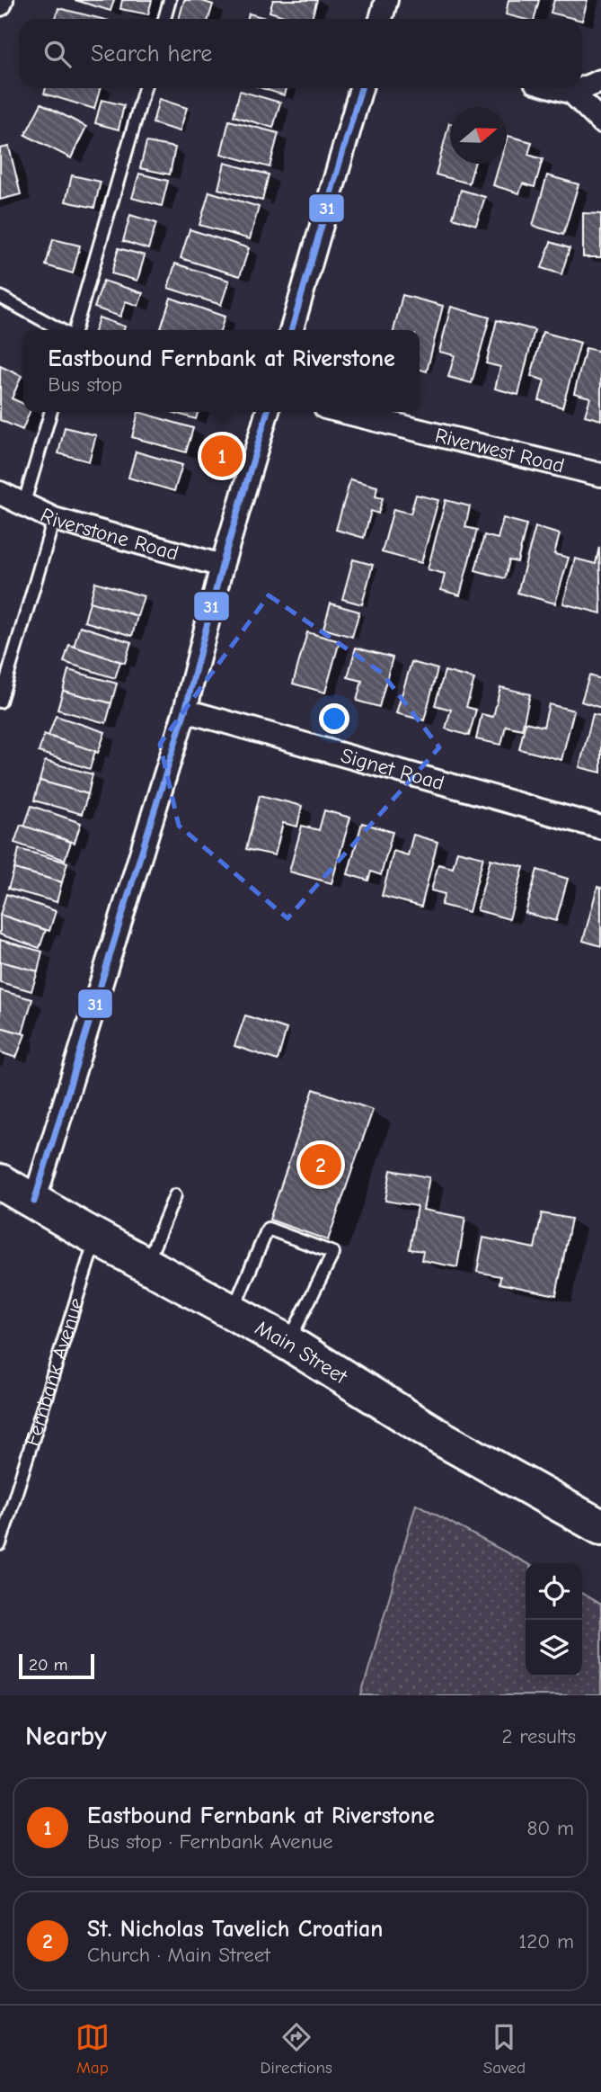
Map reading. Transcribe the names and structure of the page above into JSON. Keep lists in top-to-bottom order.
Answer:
{
  "streets": {
    "main road": ["Main Street"],
    "street": ["Riverwest Road", "Riverstone Road", "Signet Road"],
    "lane": ["Fernbank Avenue"]
  },
  "crossings": [
    ["Main Street", "Fernbank Avenue"]
  ],
  "lines": ["transit line 31"],
  "scale_bar": "20 m",
  "north": "right",
  "page": {
    "search": "Search here",
    "popup": ["Eastbound Fernbank at Riverstone", "Bus stop"],
    "pins": ["1", "2"],
    "scale": "20 m",
    "heading": ["Nearby", "2 results"],
    "list": [
      {
        "mark": "1",
        "name": "Eastbound Fernbank at Riverstone",
        "note": "Bus stop · Fernbank Avenue",
        "value": "80 m"
      },
      {
        "mark": "2",
        "name": "St. Nicholas Tavelich Croatian",
        "note": "Church · Main Street",
        "value": "120 m"
      }
    ],
    "nav": ["Map", "Directions", "Saved"]
  }
}
